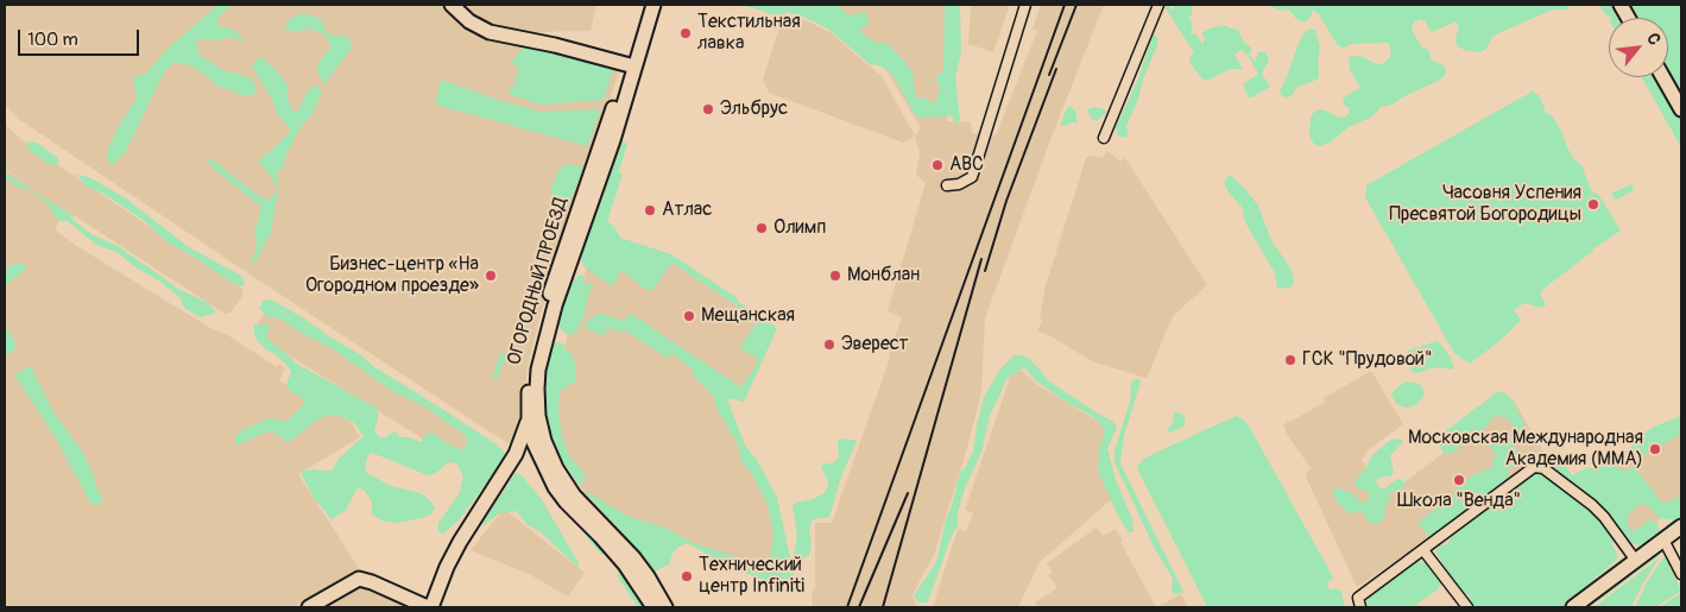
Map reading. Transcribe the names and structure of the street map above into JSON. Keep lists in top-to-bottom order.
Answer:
{
  "streets": {
    "main road": ["ОГОРОДНЫЙ ПРОЕЗД"]
  },
  "places": [
    "Текстильная лавка",
    "Эльбрус",
    "ABC",
    "Часовня Успения Пресвятой Богородицы",
    "Атлас",
    "Олимп",
    "Бизнес-центр «На Огородном проезде»",
    "Монблан",
    "Мещанская",
    "Эверест",
    "ГСК \"Прудовой\"",
    "Московская Международная Академия (ММА)",
    "Школа \"Венда\"",
    "Технический центр Infiniti"
  ],
  "scale_bar": "100 m",
  "north": "top right"
}
